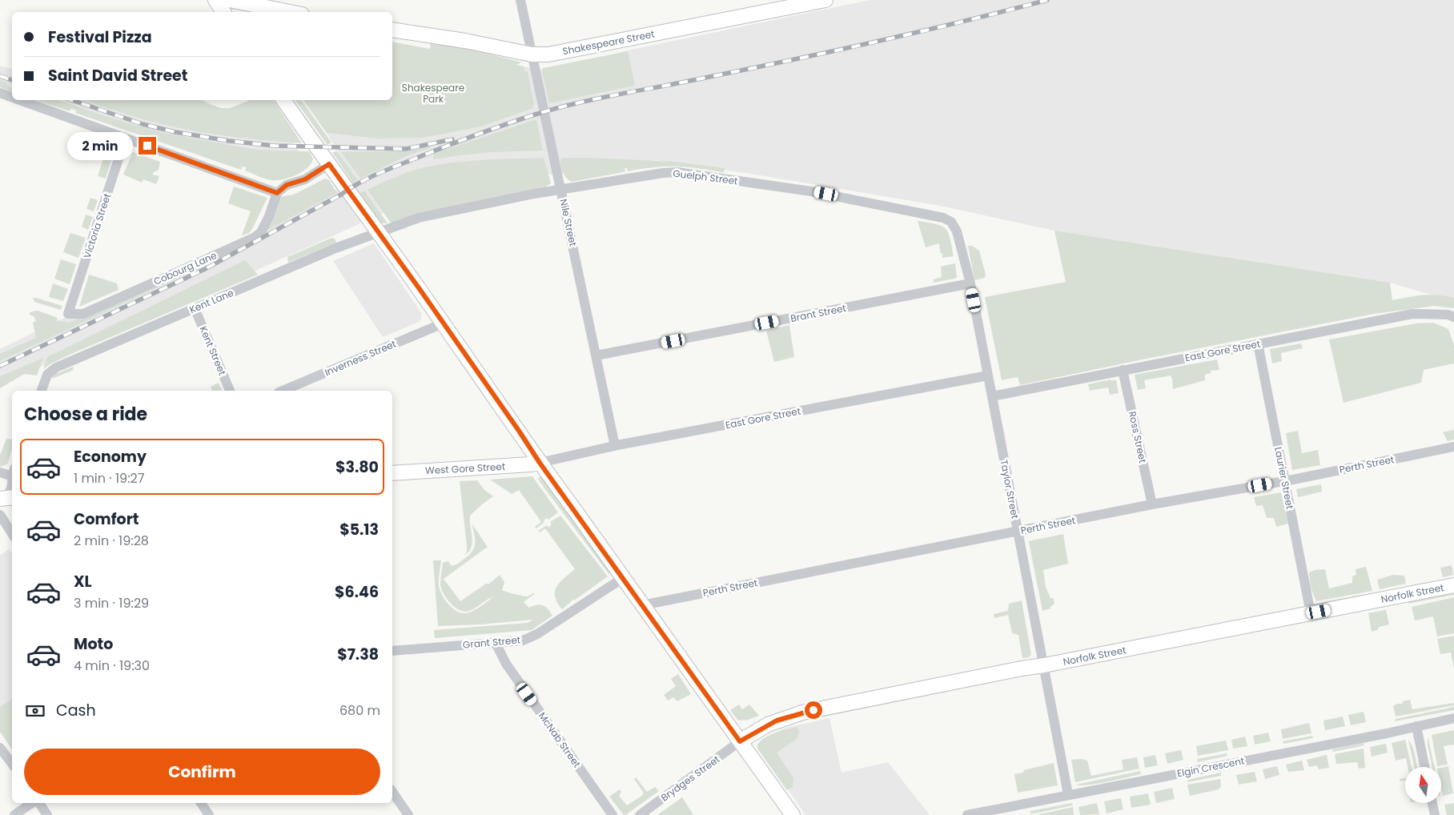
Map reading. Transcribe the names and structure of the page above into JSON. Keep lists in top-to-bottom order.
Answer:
{
  "streets": {
    "street": [
      "Shakespeare Street",
      "Guelph Street",
      "Nile Street",
      "Victoria Street",
      "Cobourg Lane",
      "Kent Lane",
      "Brant Street",
      "Kent Street",
      "East Gore Street",
      "Inverness Street",
      "Ross Street",
      "Perth Street",
      "West Gore Street",
      "Laurier Street",
      "Taylor Street",
      "Norfolk Street",
      "Grant Street",
      "McNab Street",
      "Elgin Crescent",
      "Brydges Street"
    ]
  },
  "crossings": [
    ["Shakespeare Street", "Nile Street"],
    ["Guelph Street", "Nile Street"],
    ["Guelph Street", "Kent Lane"],
    ["Guelph Street", "Taylor Street"],
    ["Nile Street", "Brant Street"],
    ["Nile Street", "East Gore Street"],
    ["Victoria Street", "Cobourg Lane"],
    ["Kent Lane", "Kent Street"],
    ["Brant Street", "Taylor Street"],
    ["East Gore Street", "Ross Street"],
    ["East Gore Street", "West Gore Street"],
    ["East Gore Street", "Laurier Street"],
    ["East Gore Street", "Taylor Street"],
    ["Ross Street", "Perth Street"],
    ["Perth Street", "Laurier Street"],
    ["Perth Street", "Taylor Street"],
    ["Laurier Street", "Norfolk Street"],
    ["Taylor Street", "Norfolk Street"],
    ["Taylor Street", "Elgin Crescent"],
    ["Norfolk Street", "Brydges Street"],
    ["Grant Street", "McNab Street"]
  ],
  "parks": ["Shakespeare Park"],
  "north": "top",
  "page": {
    "banner": ["Festival Pizza", "Saint David Street"],
    "bubble": "2 min",
    "heading": "Choose a ride",
    "list": [
      {
        "name": "Economy",
        "note": "1 min · 19:27",
        "value": "$3.80"
      },
      {
        "name": "Comfort",
        "note": "2 min · 19:28",
        "value": "$5.13"
      },
      {
        "name": "XL",
        "note": "3 min · 19:29",
        "value": "$6.46"
      },
      {
        "name": "Moto",
        "note": "4 min · 19:30",
        "value": "$7.38"
      }
    ],
    "pay": ["Cash", "680 m"],
    "buttons": "Confirm"
  }
}
